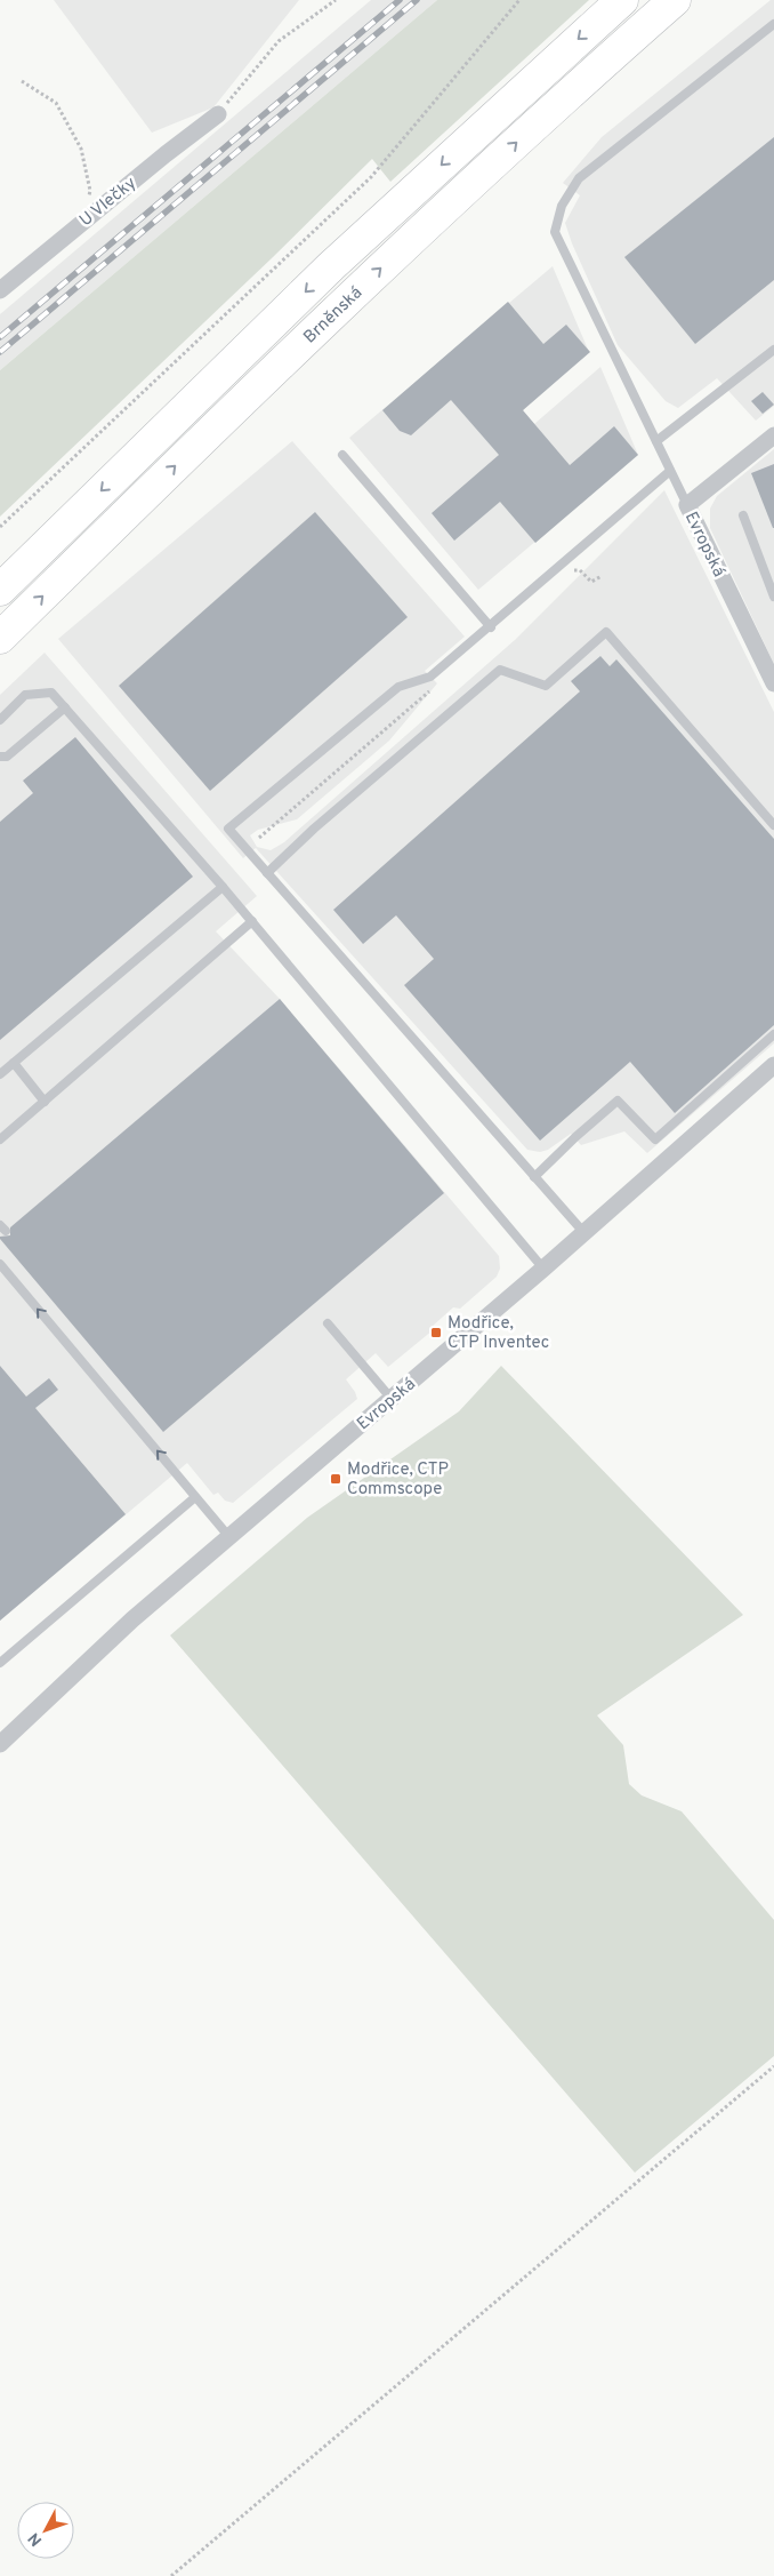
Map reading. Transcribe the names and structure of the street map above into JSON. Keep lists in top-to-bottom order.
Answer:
{
  "streets": {
    "highway": ["Brněnská"],
    "street": ["U Vlečky", "Evropská"]
  },
  "places": {
    "transit": ["Modřice, CTP Inventec", "Modřice, CTP Commscope"]
  },
  "north": "bottom left"
}
